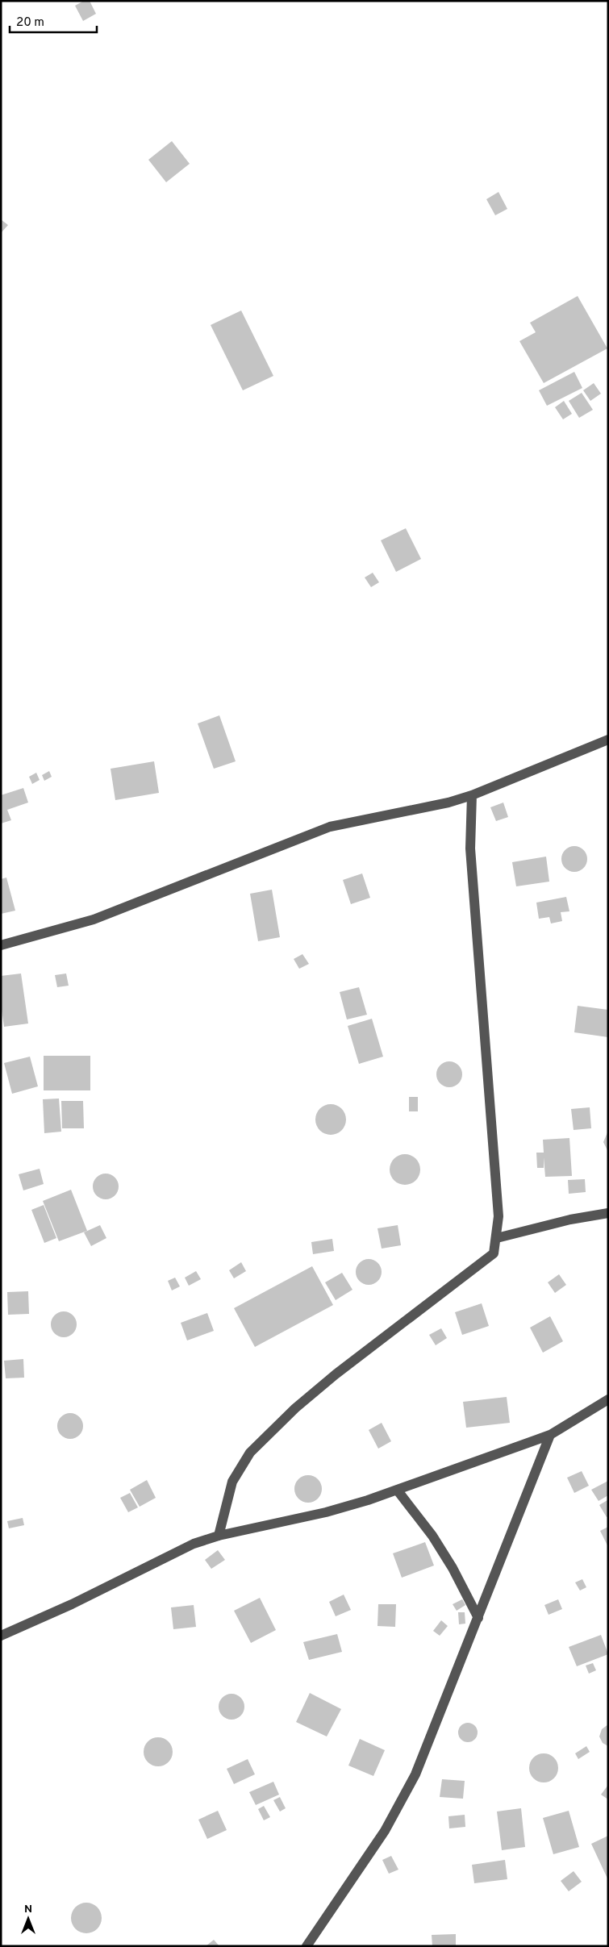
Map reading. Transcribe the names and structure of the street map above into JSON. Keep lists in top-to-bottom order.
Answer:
{
  "scale_bar": "20 m",
  "north": "top"
}
